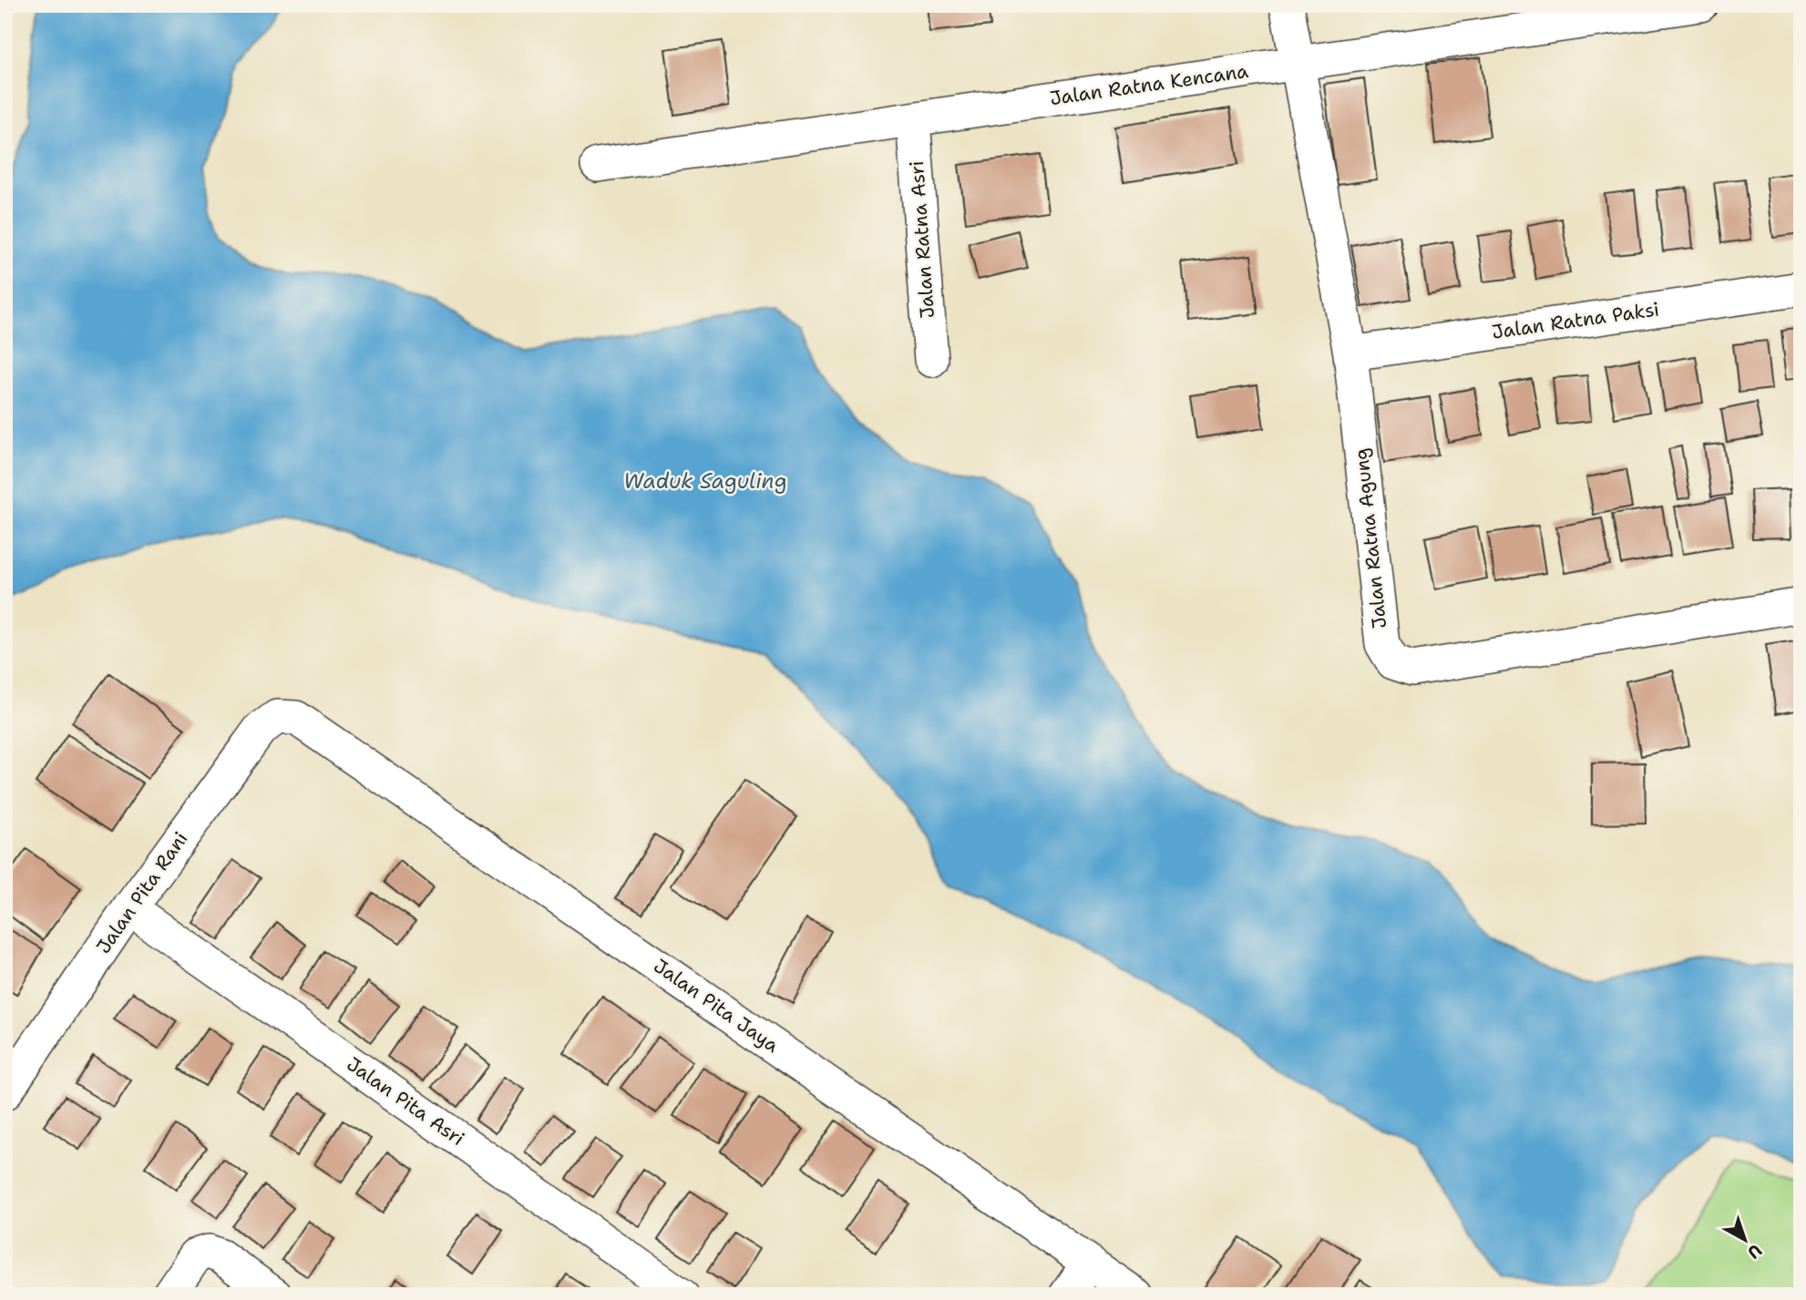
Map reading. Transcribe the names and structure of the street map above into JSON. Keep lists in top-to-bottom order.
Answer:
{
  "streets": {
    "street": [
      "Jalan Ratna Kencana",
      "Jalan Ratna Asri",
      "Jalan Ratna Paksi",
      "Jalan Ratna Agung",
      "Jalan Pita Rani",
      "Jalan Pita Jaya",
      "Jalan Pita Asri"
    ]
  },
  "crossings": [
    ["Jalan Ratna Kencana", "Jalan Ratna Asri"],
    ["Jalan Ratna Kencana", "Jalan Ratna Agung"],
    ["Jalan Ratna Paksi", "Jalan Ratna Agung"],
    ["Jalan Pita Rani", "Jalan Pita Jaya"],
    ["Jalan Pita Rani", "Jalan Pita Asri"]
  ],
  "water": ["Waduk Saguling"],
  "north": "bottom right"
}
